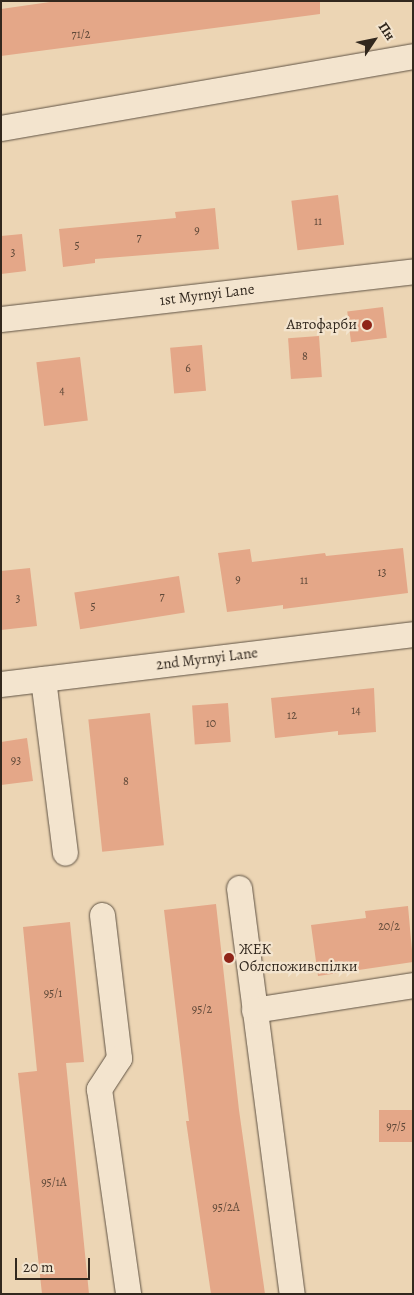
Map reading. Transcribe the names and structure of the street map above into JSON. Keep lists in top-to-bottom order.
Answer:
{
  "streets": {
    "street": ["1st Myrnyi Lane", "2nd Myrnyi Lane"]
  },
  "places": ["Автофарби", "ЖЕК Облспоживспілки"],
  "house_numbers": [
    "71/2",
    "11",
    "9",
    "7",
    "5",
    "3",
    "8",
    "6",
    "4",
    "13",
    "9",
    "11",
    "7",
    "3",
    "5",
    "14",
    "12",
    "10",
    "93",
    "8",
    "20/2",
    "95/1",
    "95/2",
    "97/5",
    "95/1А",
    "95/2А"
  ],
  "scale_bar": "20 m",
  "north": "top right"
}
